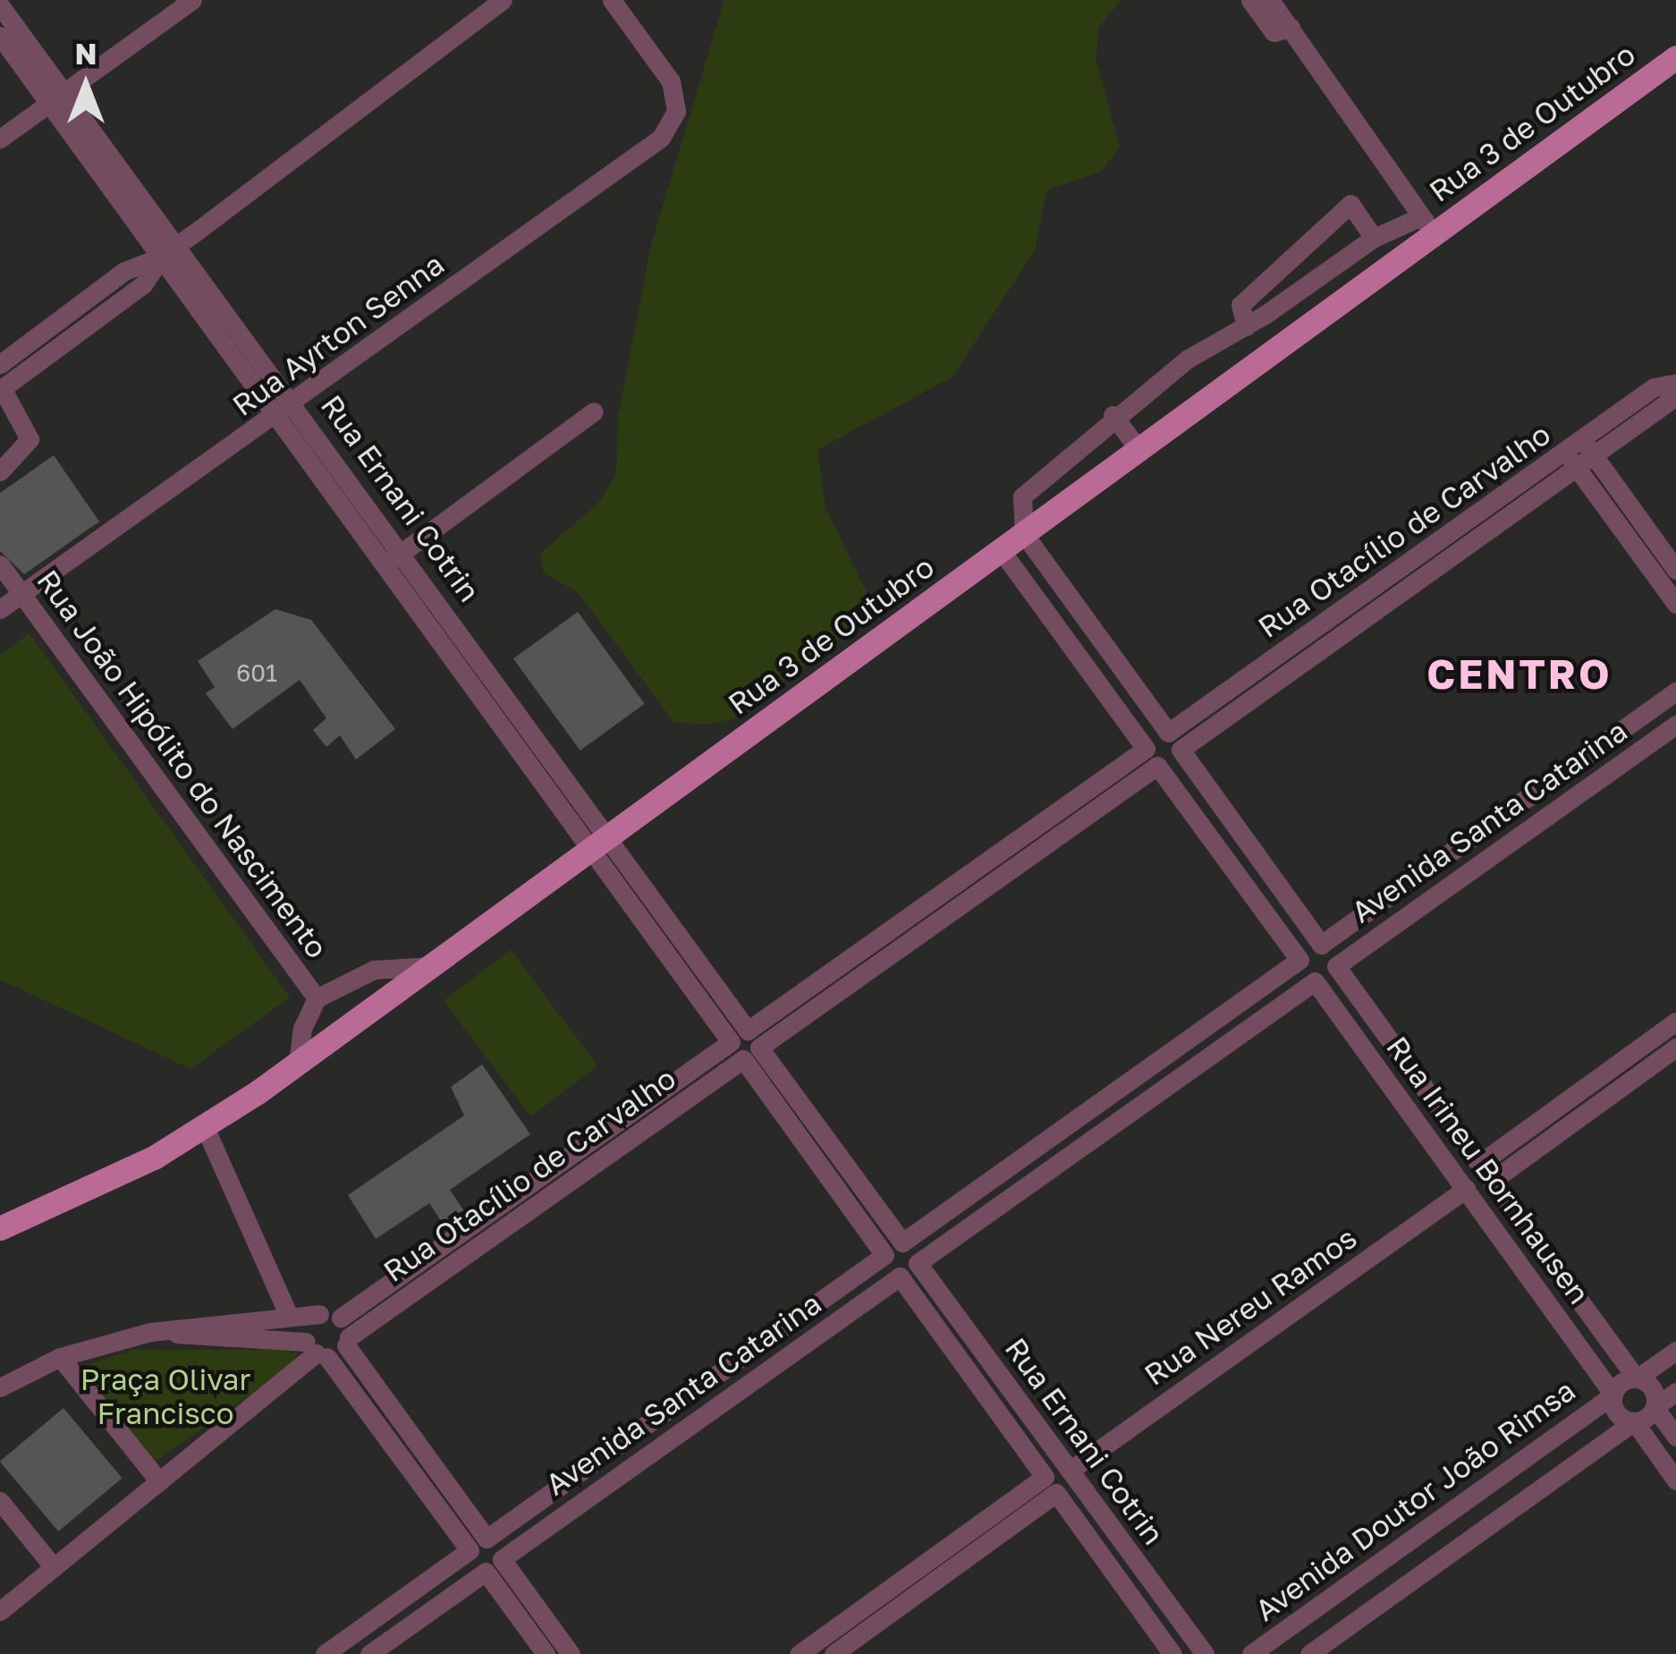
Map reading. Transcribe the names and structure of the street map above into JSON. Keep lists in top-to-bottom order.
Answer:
{
  "streets": {
    "main road": ["Rua 3 de Outubro"],
    "street": [
      "Rua Ayrton Senna",
      "Rua Ernani Cotrin",
      "Rua Otacílio de Carvalho",
      "Rua João Hipólito do Nascimento",
      "Avenida Santa Catarina",
      "Rua Irineu Bornhausen",
      "Rua Nereu Ramos",
      "Avenida Doutor João Rimsa"
    ]
  },
  "crossings": [
    ["Rua 3 de Outubro", "Rua Ernani Cotrin"],
    ["Rua Ayrton Senna", "Rua Ernani Cotrin"],
    ["Rua Ayrton Senna", "Rua João Hipólito do Nascimento"],
    ["Rua Ernani Cotrin", "Rua Otacílio de Carvalho"],
    ["Rua Ernani Cotrin", "Avenida Santa Catarina"],
    ["Rua Ernani Cotrin", "Rua Nereu Ramos"],
    ["Avenida Santa Catarina", "Rua Irineu Bornhausen"],
    ["Rua Irineu Bornhausen", "Rua Nereu Ramos"],
    ["Rua Irineu Bornhausen", "Avenida Doutor João Rimsa"]
  ],
  "districts": ["CENTRO"],
  "parks": ["Praça Olivar Francisco"],
  "house_numbers": ["601"],
  "north": "top"
}
